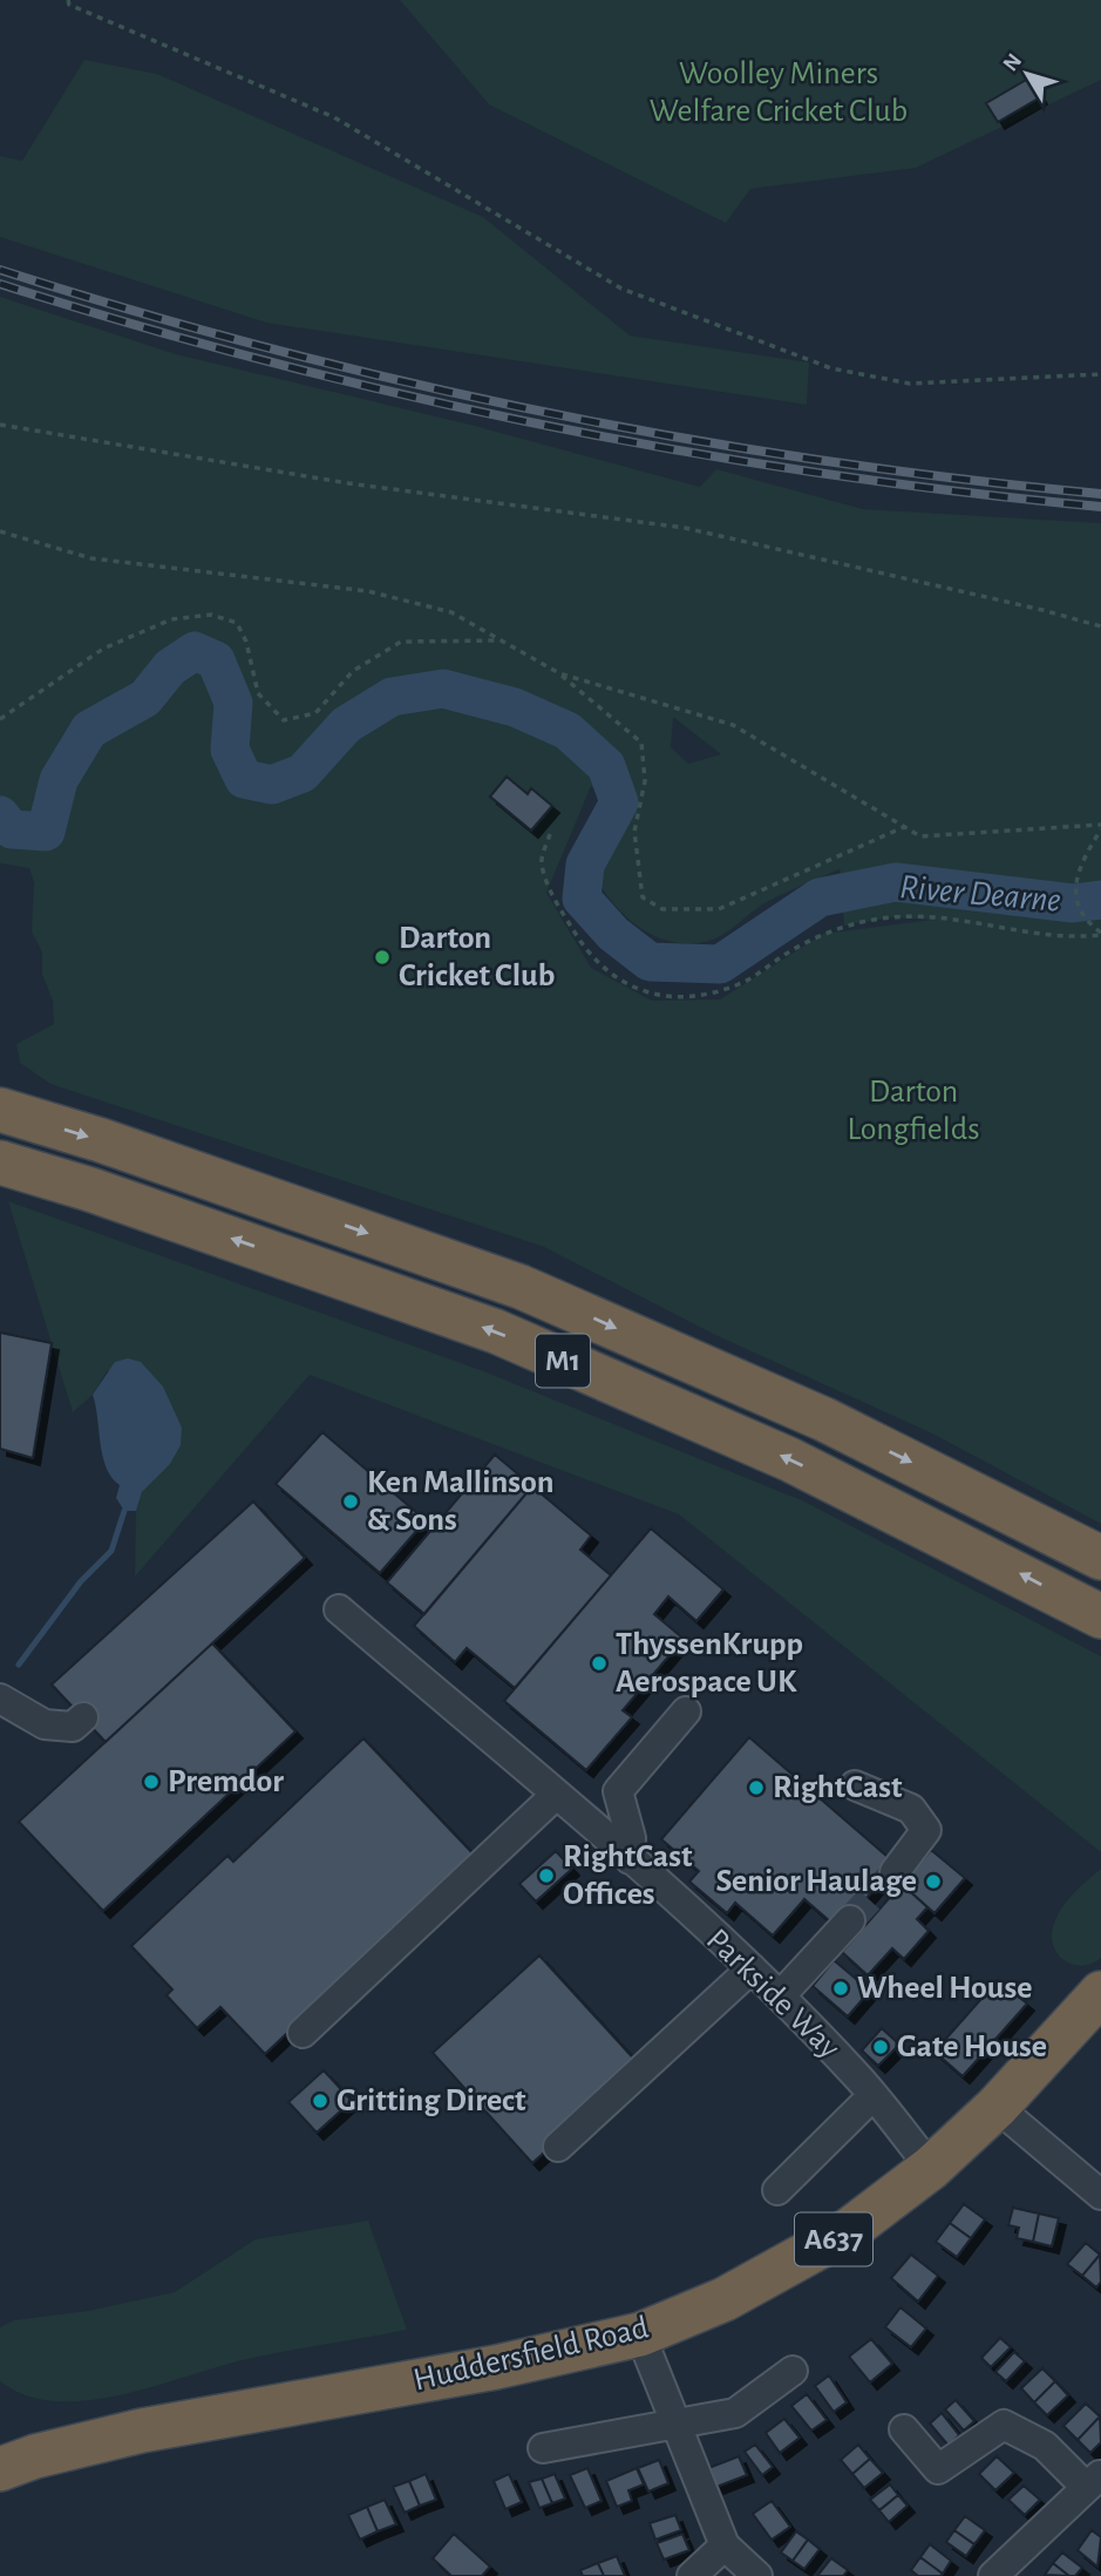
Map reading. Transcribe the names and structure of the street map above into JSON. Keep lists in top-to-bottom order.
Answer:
{
  "streets": {
    "highway": ["M1", "A637", "Huddersfield Road"],
    "street": ["Parkside Way"]
  },
  "crossings": [
    ["Parkside Way", "Huddersfield Road"]
  ],
  "water": ["River Dearne"],
  "parks": ["Woolley Miners Welfare Cricket Club", "Darton Longfields"],
  "places": [
    "Darton Cricket Club",
    "Ken Mallinson & Sons",
    "ThyssenKrupp Aerospace UK",
    "Premdor",
    "RightCast",
    "RightCast Offices",
    "Senior Haulage",
    "Wheel House",
    "Gate House",
    "Gritting Direct"
  ],
  "north": "top left"
}
